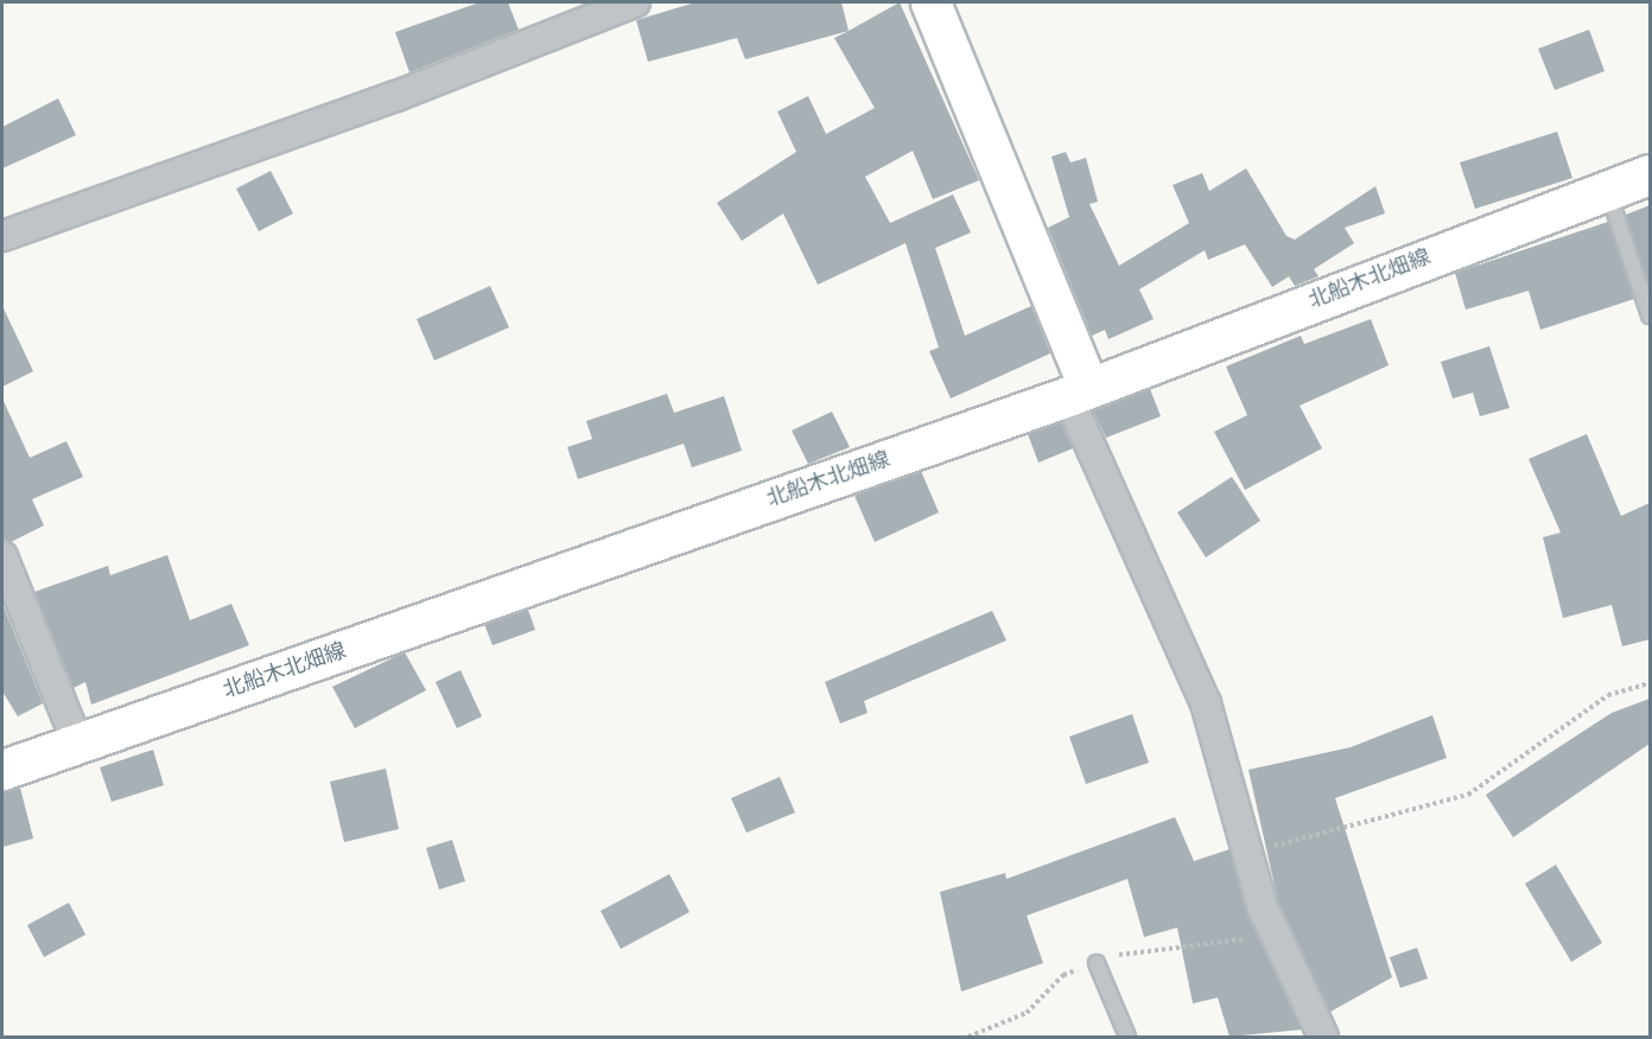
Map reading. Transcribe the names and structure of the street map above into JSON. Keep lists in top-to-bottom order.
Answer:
{
  "streets": {
    "main road": ["北船木北畑線"]
  }
}
